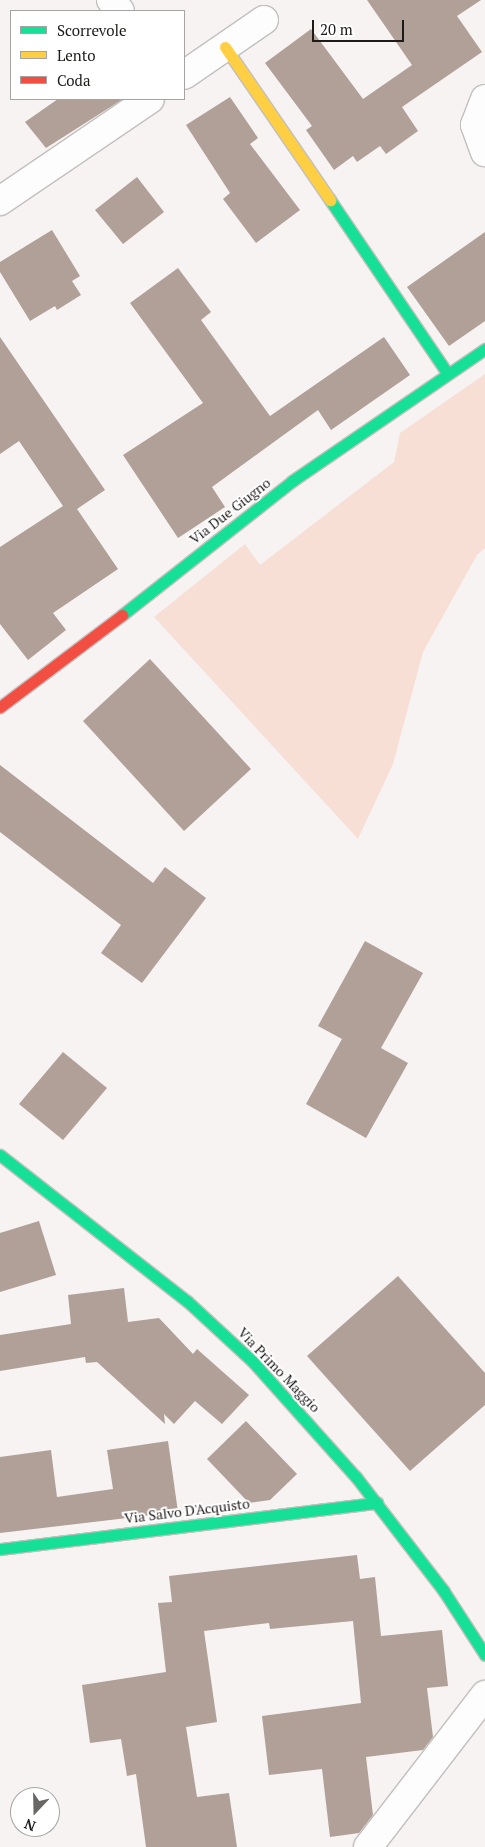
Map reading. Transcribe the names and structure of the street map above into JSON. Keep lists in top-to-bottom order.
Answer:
{
  "streets": {
    "street": ["Via Due Giugno", "Via Primo Maggio", "Via Salvo D'Acquisto"]
  },
  "crossings": [
    ["Via Primo Maggio", "Via Salvo D'Acquisto"]
  ],
  "legend": ["Scorrevole", "Lento", "Coda"],
  "scale_bar": "20 m",
  "north": "bottom"
}
